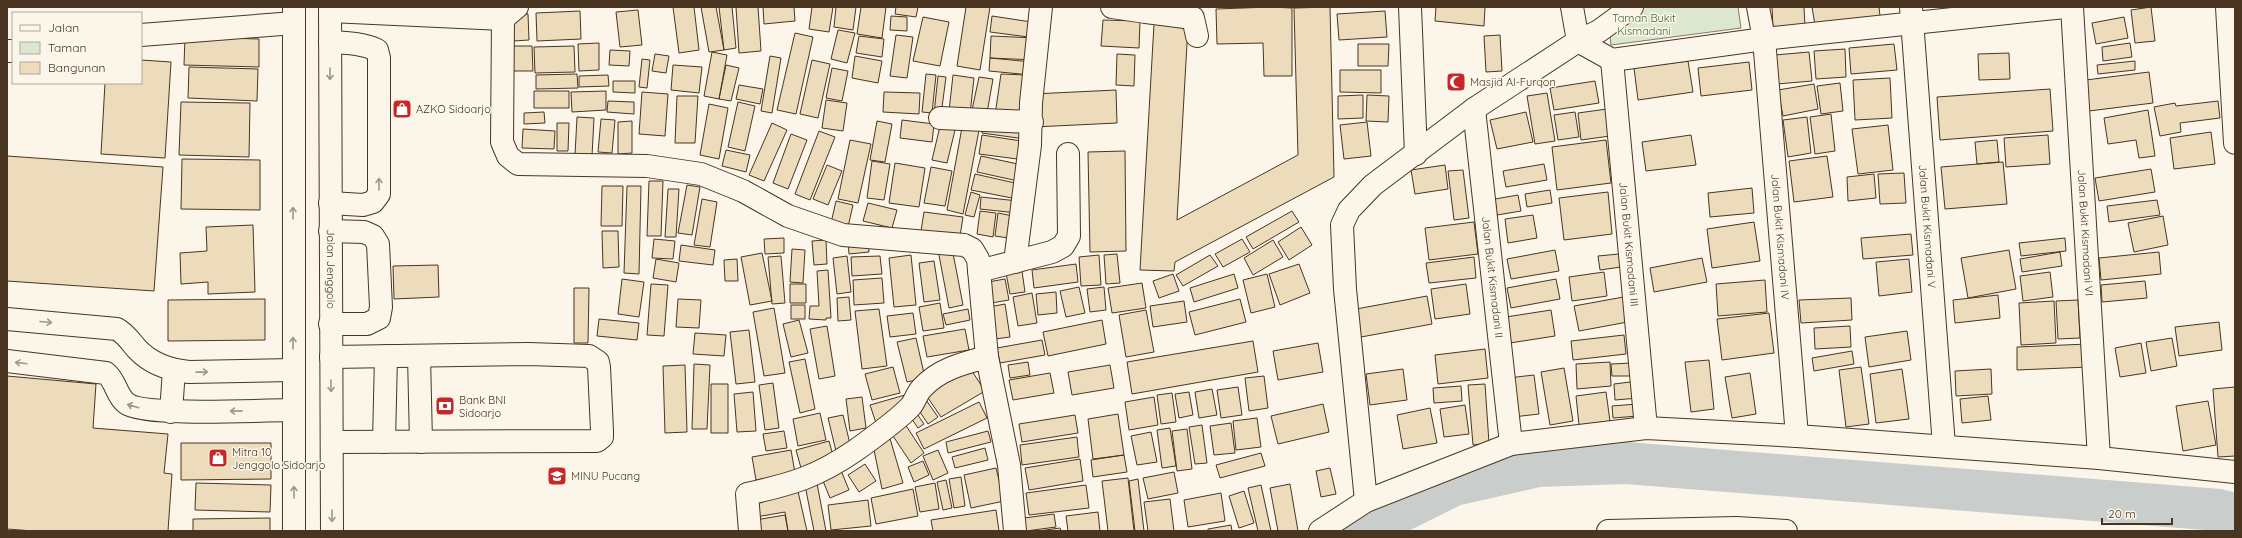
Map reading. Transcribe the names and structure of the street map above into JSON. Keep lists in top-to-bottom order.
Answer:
{
  "streets": {
    "main road": [
      "Jalan Bukit Kismadani V",
      "Jalan Bukit Kismadani VI",
      "Jalan Bukit Kismadani IV",
      "Jalan Bukit Kismadani III",
      "Jalan Jenggolo",
      "Jalan Bukit Kismadani II"
    ]
  },
  "parks": ["Taman Bukit Kismadani"],
  "places": {
    "mosque": ["Masjid Al-Furqon"],
    "shop": ["AZKO Sidoarjo", "Mitra 10 Jenggolo Sidoarjo"],
    "bank": ["Bank BNI Sidoarjo"],
    "school or university": ["MINU Pucang"]
  },
  "legend": ["Jalan", "Taman", "Bangunan"],
  "scale_bar": "20 m"
}
